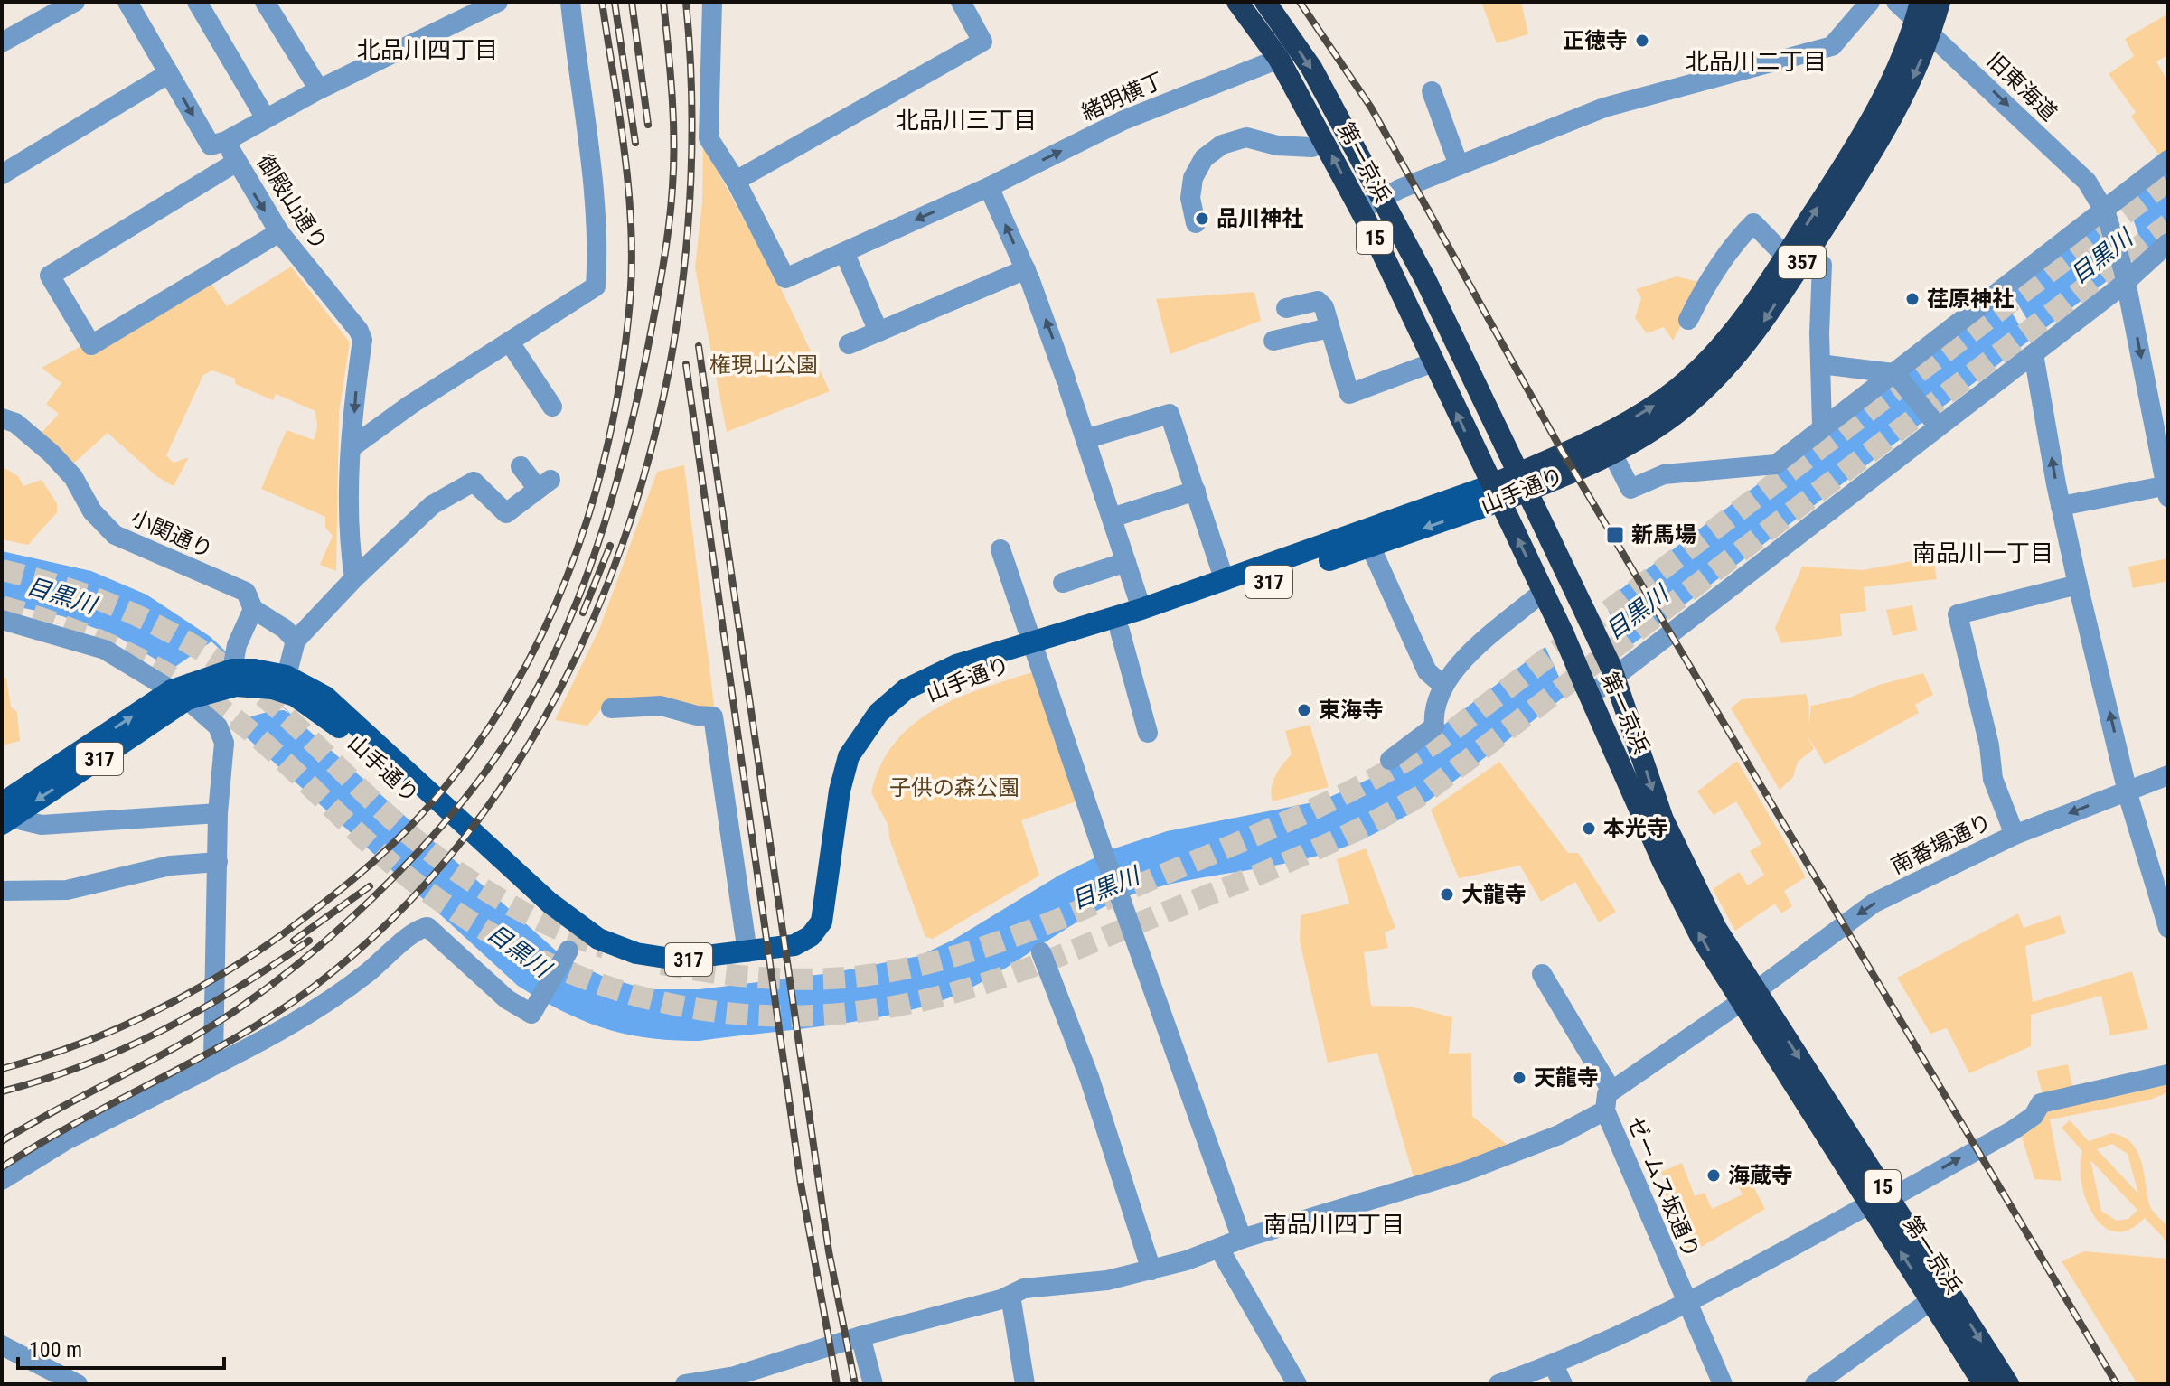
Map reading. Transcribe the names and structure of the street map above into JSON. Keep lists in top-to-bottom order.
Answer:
{
  "streets": {
    "highway": [
      "第一京浜",
      "15",
      "357",
      "山手通り"
    ],
    "main road": ["317"],
    "street": [
      "旧東海道",
      "緒明横丁",
      "御殿山通り",
      "小関通り",
      "南番場通り",
      "ゼームス坂通り"
    ]
  },
  "crossings": [
    ["旧東海道", "山手通り"],
    ["緒明横丁", "第一京浜"],
    ["第一京浜", "山手通り"],
    ["第一京浜", "南番場通り"]
  ],
  "one_way": ["旧東海道", "御殿山通り", "南番場通り"],
  "districts": [
    "北品川四丁目",
    "北品川二丁目",
    "北品川三丁目",
    "南品川一丁目",
    "南品川四丁目"
  ],
  "water": ["目黒川"],
  "parks": ["権現山公園", "子供の森公園"],
  "places": {
    "other": [
      "正徳寺",
      "品川神社",
      "荏原神社",
      "東海寺",
      "本光寺",
      "大龍寺",
      "天龍寺",
      "海蔵寺"
    ],
    "transit": ["新馬場"]
  },
  "scale_bar": "100 m"
}
